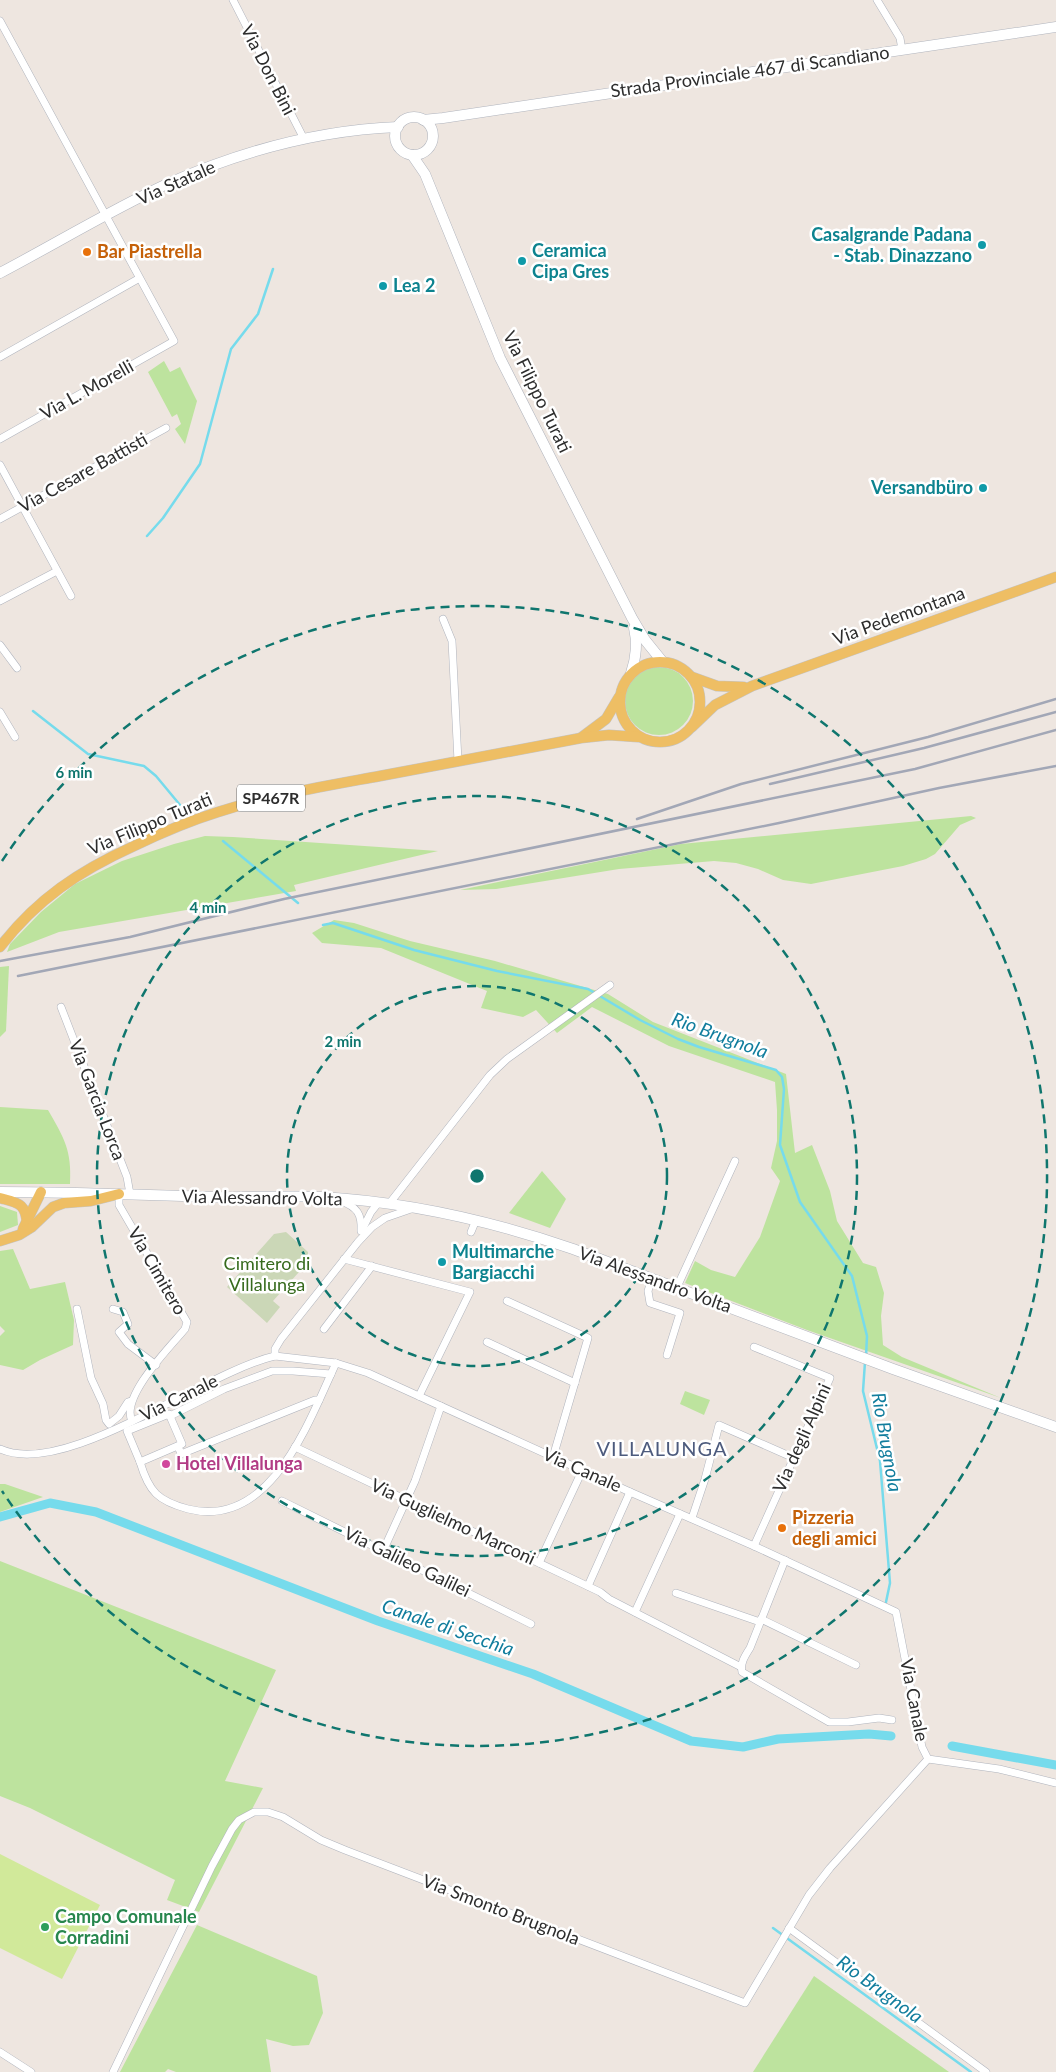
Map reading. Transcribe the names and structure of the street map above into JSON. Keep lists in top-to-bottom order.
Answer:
{
  "streets": {
    "main road": [
      "Strada Provinciale 467 di Scandiano",
      "Via Statale",
      "Via Filippo Turati",
      "Via Pedemontana",
      "SP467R",
      "Via Alessandro Volta"
    ],
    "street": [
      "Via Don Bini",
      "Via L. Morelli",
      "Via Cesare Battisti",
      "Via Garcia Lorca",
      "Via Cimitero",
      "Via Canale",
      "Via degli Alpini",
      "Via Guglielmo Marconi",
      "Via Galileo Galilei",
      "Via Smonto Brugnola"
    ]
  },
  "crossings": [
    ["Via Don Bini", "Via Statale"],
    ["Strada Provinciale 467 di Scandiano", "Via Statale"],
    ["Via Statale", "Via Filippo Turati"],
    ["Via Filippo Turati", "SP467R"],
    ["Via Garcia Lorca", "Via Alessandro Volta"],
    ["Via Garcia Lorca", "Via Cimitero"],
    ["Via Alessandro Volta", "Via Cimitero"],
    ["Via Canale", "Via degli Alpini"],
    ["Via Canale", "Via Smonto Brugnola"]
  ],
  "districts": ["VILLALUNGA"],
  "water": ["Rio Brugnola", "Canale di Secchia"],
  "parks": ["Cimitero di Villalunga"],
  "places": [
    "Casalgrande Padana - Stab. Dinazzano",
    "Bar Piastrella",
    "Ceramica Cipa Gres",
    "Lea 2",
    "Versandbüro",
    "Multimarche Bargiacchi",
    "Hotel Villalunga",
    "Pizzeria degli amici",
    "Campo Comunale Corradini"
  ],
  "rings": ["6 min", "4 min", "2 min"]
}
